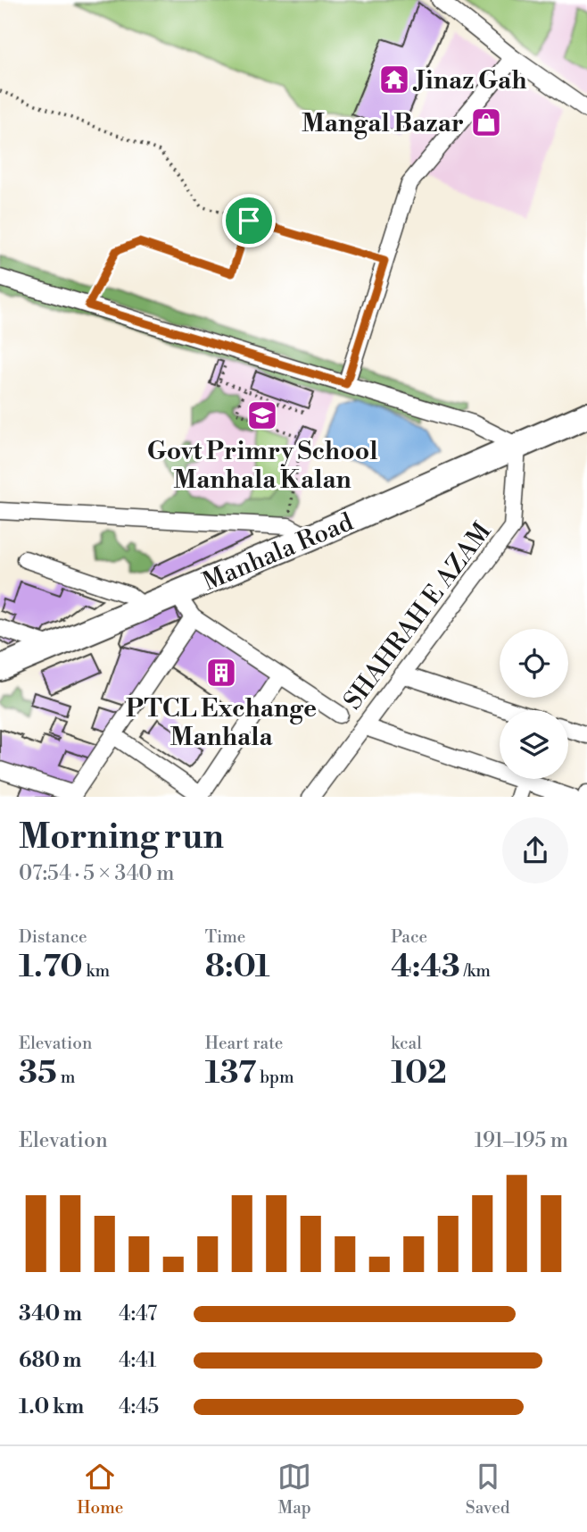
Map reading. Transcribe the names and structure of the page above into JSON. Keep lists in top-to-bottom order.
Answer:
{
  "streets": {
    "main road": ["Manhala Road"],
    "street": ["SHAHRAH E AZAM"]
  },
  "crossings": [
    ["Manhala Road", "SHAHRAH E AZAM"]
  ],
  "places": {
    "temple": ["Jinaz Gah"],
    "shop": ["Mangal Bazar"],
    "school or university": ["Govt Primry School Manhala Kalan"],
    "building": ["PTCL Exchange Manhala"]
  },
  "page": {
    "heading": ["Morning run", "07:54 · 5 × 340 m"],
    "stats": [
      ["Distance", "1.70 km"],
      ["Time", "8:01"],
      ["Pace", "4:43 /km"],
      ["Elevation", "35 m"],
      ["Heart rate", "137 bpm"],
      ["kcal", "102"]
    ],
    "chart": ["Elevation", "191–195 m"],
    "list": [
      {
        "name": "340 m",
        "note": "4:47"
      },
      {
        "name": "680 m",
        "note": "4:41"
      },
      {
        "name": "1.0 km",
        "note": "4:45"
      }
    ],
    "tabs": ["Home", "Map", "Saved"]
  }
}
